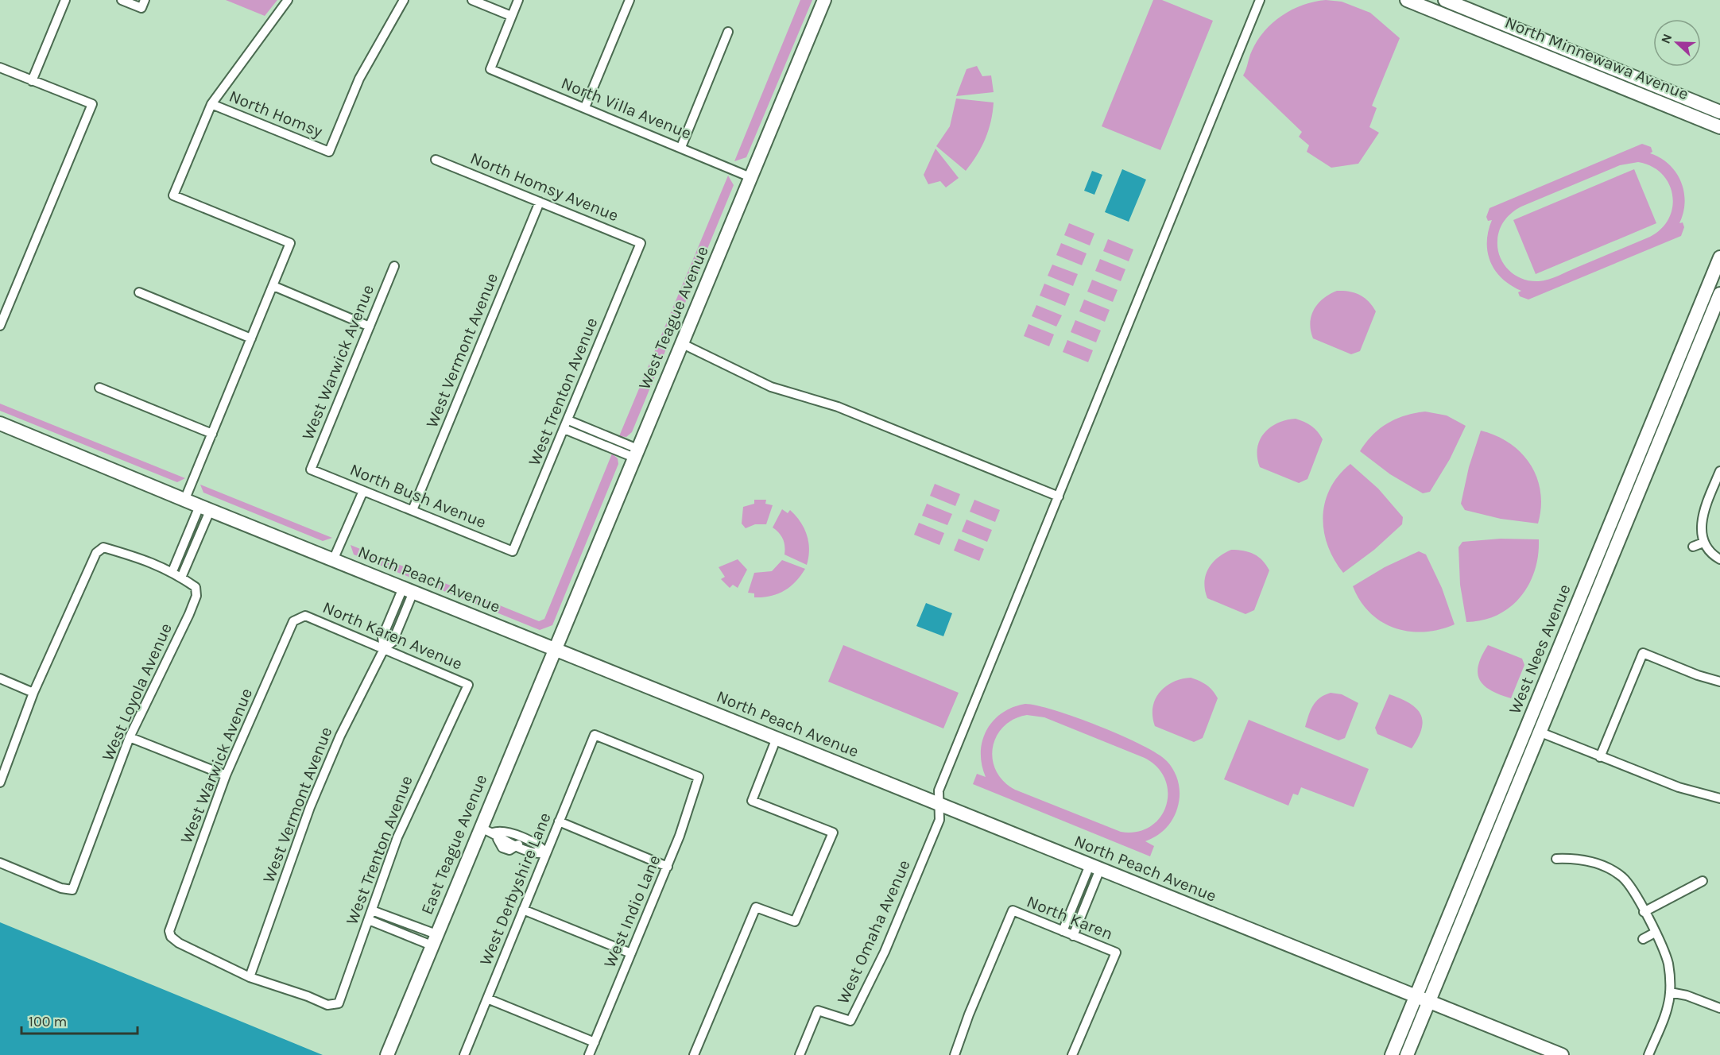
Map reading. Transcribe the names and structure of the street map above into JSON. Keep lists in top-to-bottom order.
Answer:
{
  "streets": {
    "street": [
      "North Minnewawa Avenue",
      "North Villa Avenue",
      "North Homsy",
      "North Homsy Avenue",
      "West Teague Avenue",
      "West Vermont Avenue",
      "West Warwick Avenue",
      "West Trenton Avenue",
      "North Bush Avenue",
      "North Peach Avenue",
      "North Karen Avenue",
      "West Nees Avenue",
      "West Loyola Avenue",
      "East Teague Avenue",
      "West Derbyshire Lane",
      "West Indio Lane",
      "North Karen",
      "West Omaha Avenue"
    ]
  },
  "crossings": [
    ["North Villa Avenue", "West Teague Avenue"],
    ["North Homsy Avenue", "West Vermont Avenue"],
    ["North Homsy Avenue", "West Trenton Avenue"],
    ["West Teague Avenue", "North Peach Avenue"],
    ["West Teague Avenue", "East Teague Avenue"],
    ["West Vermont Avenue", "West Warwick Avenue"],
    ["West Vermont Avenue", "West Trenton Avenue"],
    ["West Vermont Avenue", "North Bush Avenue"],
    ["West Vermont Avenue", "North Peach Avenue"],
    ["West Vermont Avenue", "North Karen Avenue"],
    ["West Warwick Avenue", "West Trenton Avenue"],
    ["West Warwick Avenue", "North Bush Avenue"],
    ["West Warwick Avenue", "North Karen Avenue"],
    ["West Trenton Avenue", "North Bush Avenue"],
    ["West Trenton Avenue", "North Karen Avenue"],
    ["North Peach Avenue", "West Nees Avenue"],
    ["North Peach Avenue", "East Teague Avenue"],
    ["North Peach Avenue", "West Omaha Avenue"],
    ["West Derbyshire Lane", "West Indio Lane"]
  ],
  "scale_bar": "100 m",
  "north": "left"
}
